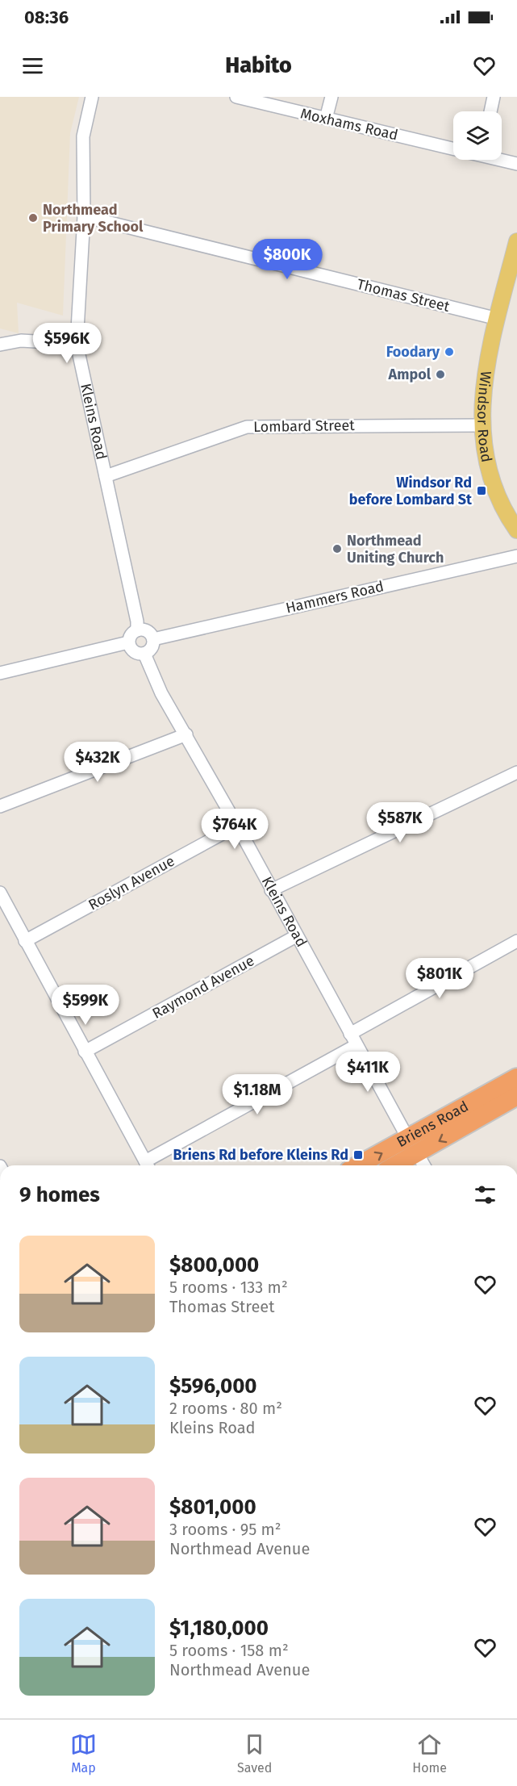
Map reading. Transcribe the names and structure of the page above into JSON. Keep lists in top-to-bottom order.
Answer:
{
  "streets": {
    "highway": ["Briens Road"],
    "main road": ["Windsor Road"],
    "street": [
      "Moxhams Road",
      "Thomas Street",
      "Kleins Road",
      "Lombard Street",
      "Hammers Road",
      "Roslyn Avenue",
      "Raymond Avenue"
    ]
  },
  "crossings": [
    ["Thomas Street", "Windsor Road"],
    ["Thomas Street", "Kleins Road"],
    ["Windsor Road", "Lombard Street"],
    ["Kleins Road", "Lombard Street"],
    ["Kleins Road", "Hammers Road"],
    ["Kleins Road", "Roslyn Avenue"],
    ["Kleins Road", "Raymond Avenue"],
    ["Kleins Road", "Briens Road"]
  ],
  "places": {
    "other": [
      "Northmead Primary School",
      "Foodary",
      "Ampol",
      "Northmead Uniting Church"
    ],
    "transit": ["Windsor Rd before Lombard St", "Briens Rd before Kleins Rd"]
  },
  "page": {
    "status": "08:36",
    "header": "Habito",
    "price": [
      "$800K",
      "$596K",
      "$432K",
      "$587K",
      "$764K",
      "$801K",
      "$599K",
      "$411K",
      "$1.18M"
    ],
    "heading": "9 homes",
    "list": [
      {
        "name": "$800,000",
        "note": "5 rooms · 133 m² · Thomas Street"
      },
      {
        "name": "$596,000",
        "note": "2 rooms · 80 m² · Kleins Road"
      },
      {
        "name": "$801,000",
        "note": "3 rooms · 95 m² · Northmead Avenue"
      },
      {
        "name": "$1,180,000",
        "note": "5 rooms · 158 m² · Northmead Avenue"
      }
    ],
    "tabs": ["Map", "Saved", "Home"]
  }
}
